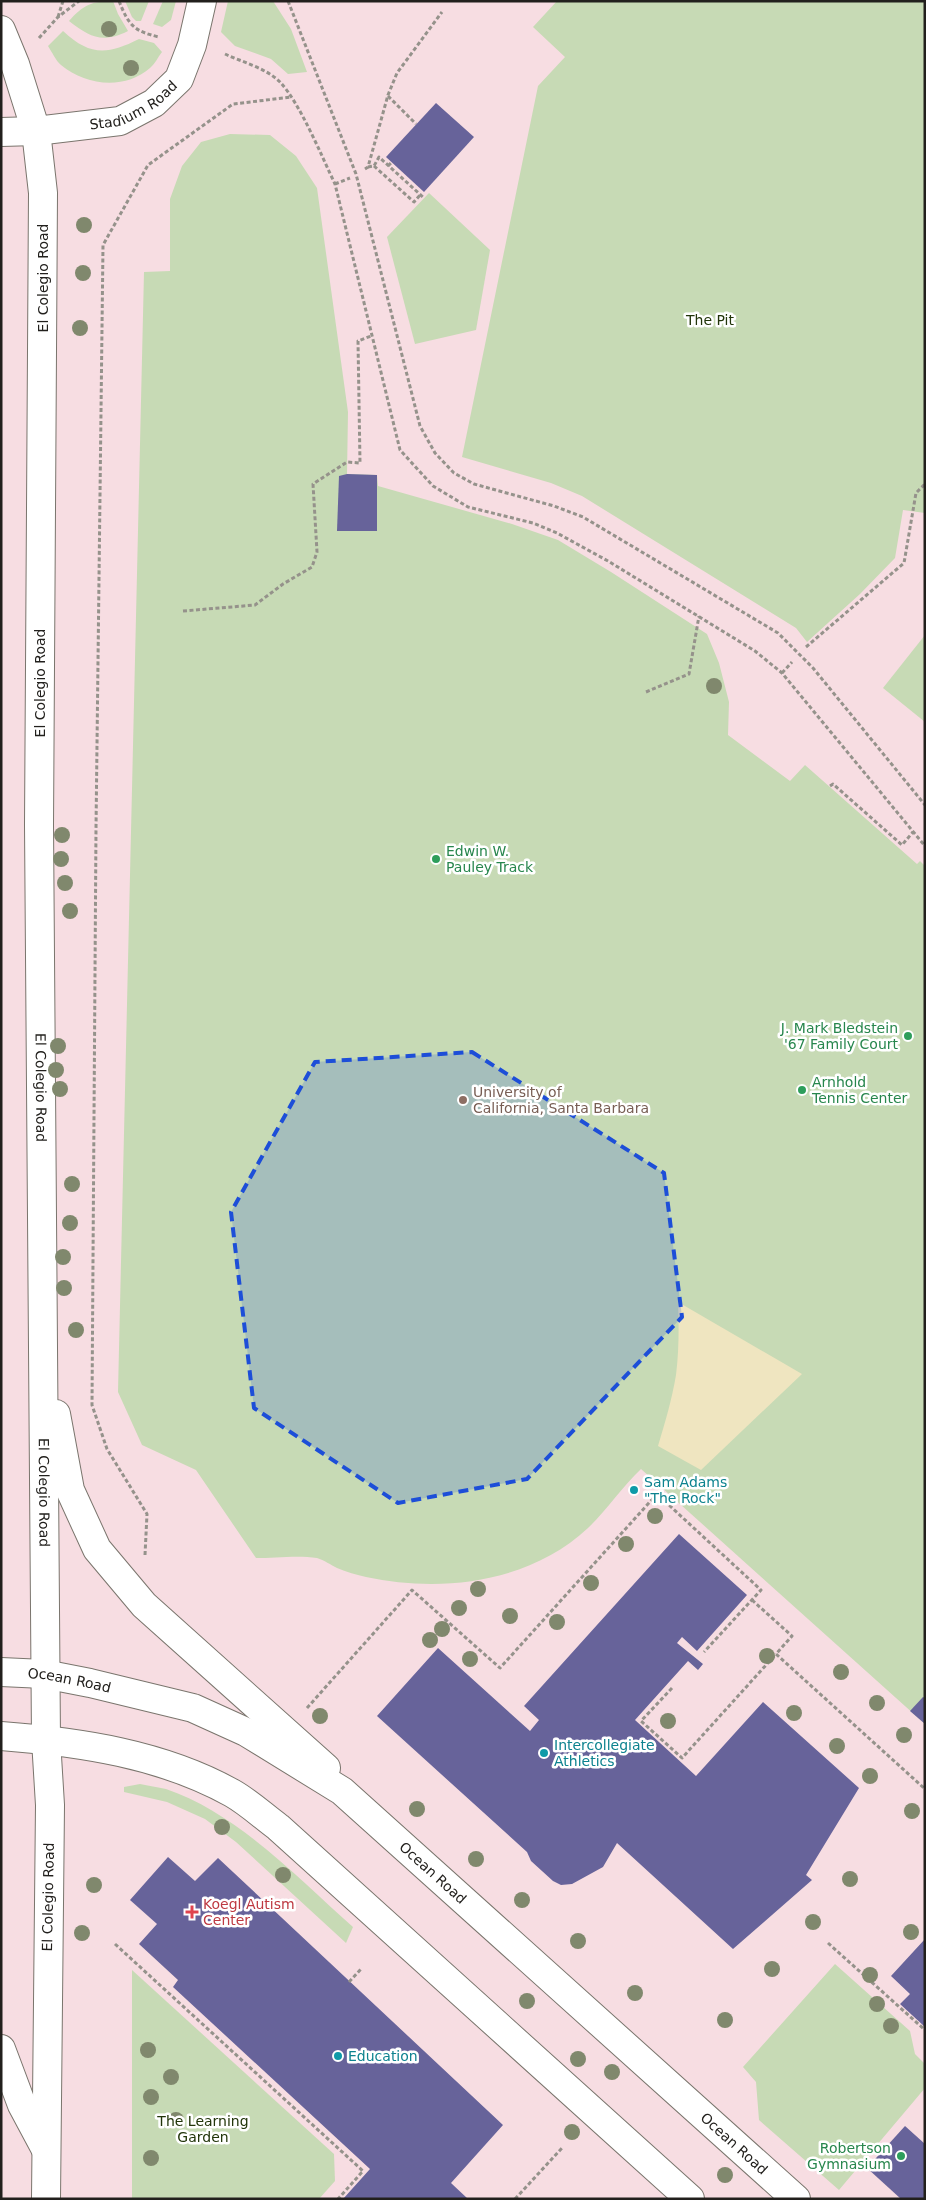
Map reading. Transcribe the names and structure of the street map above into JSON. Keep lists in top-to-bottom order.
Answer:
{
  "streets": {
    "main road": ["Stadium Road", "El Colegio Road", "Ocean Road"]
  },
  "crossings": [
    ["Stadium Road", "El Colegio Road"],
    ["El Colegio Road", "Ocean Road"]
  ],
  "parks": ["The Pit", "The Learning Garden"],
  "places": {
    "other": [
      "Edwin W. Pauley Track",
      "J. Mark Bledstein '67 Family Court",
      "Arnhold Tennis Center",
      "University of California, Santa Barbara",
      "Sam Adams \"The Rock\"",
      "Intercollegiate Athletics",
      "Education",
      "Robertson Gymnasium"
    ],
    "health": ["Koegl Autism Center"]
  }
}
